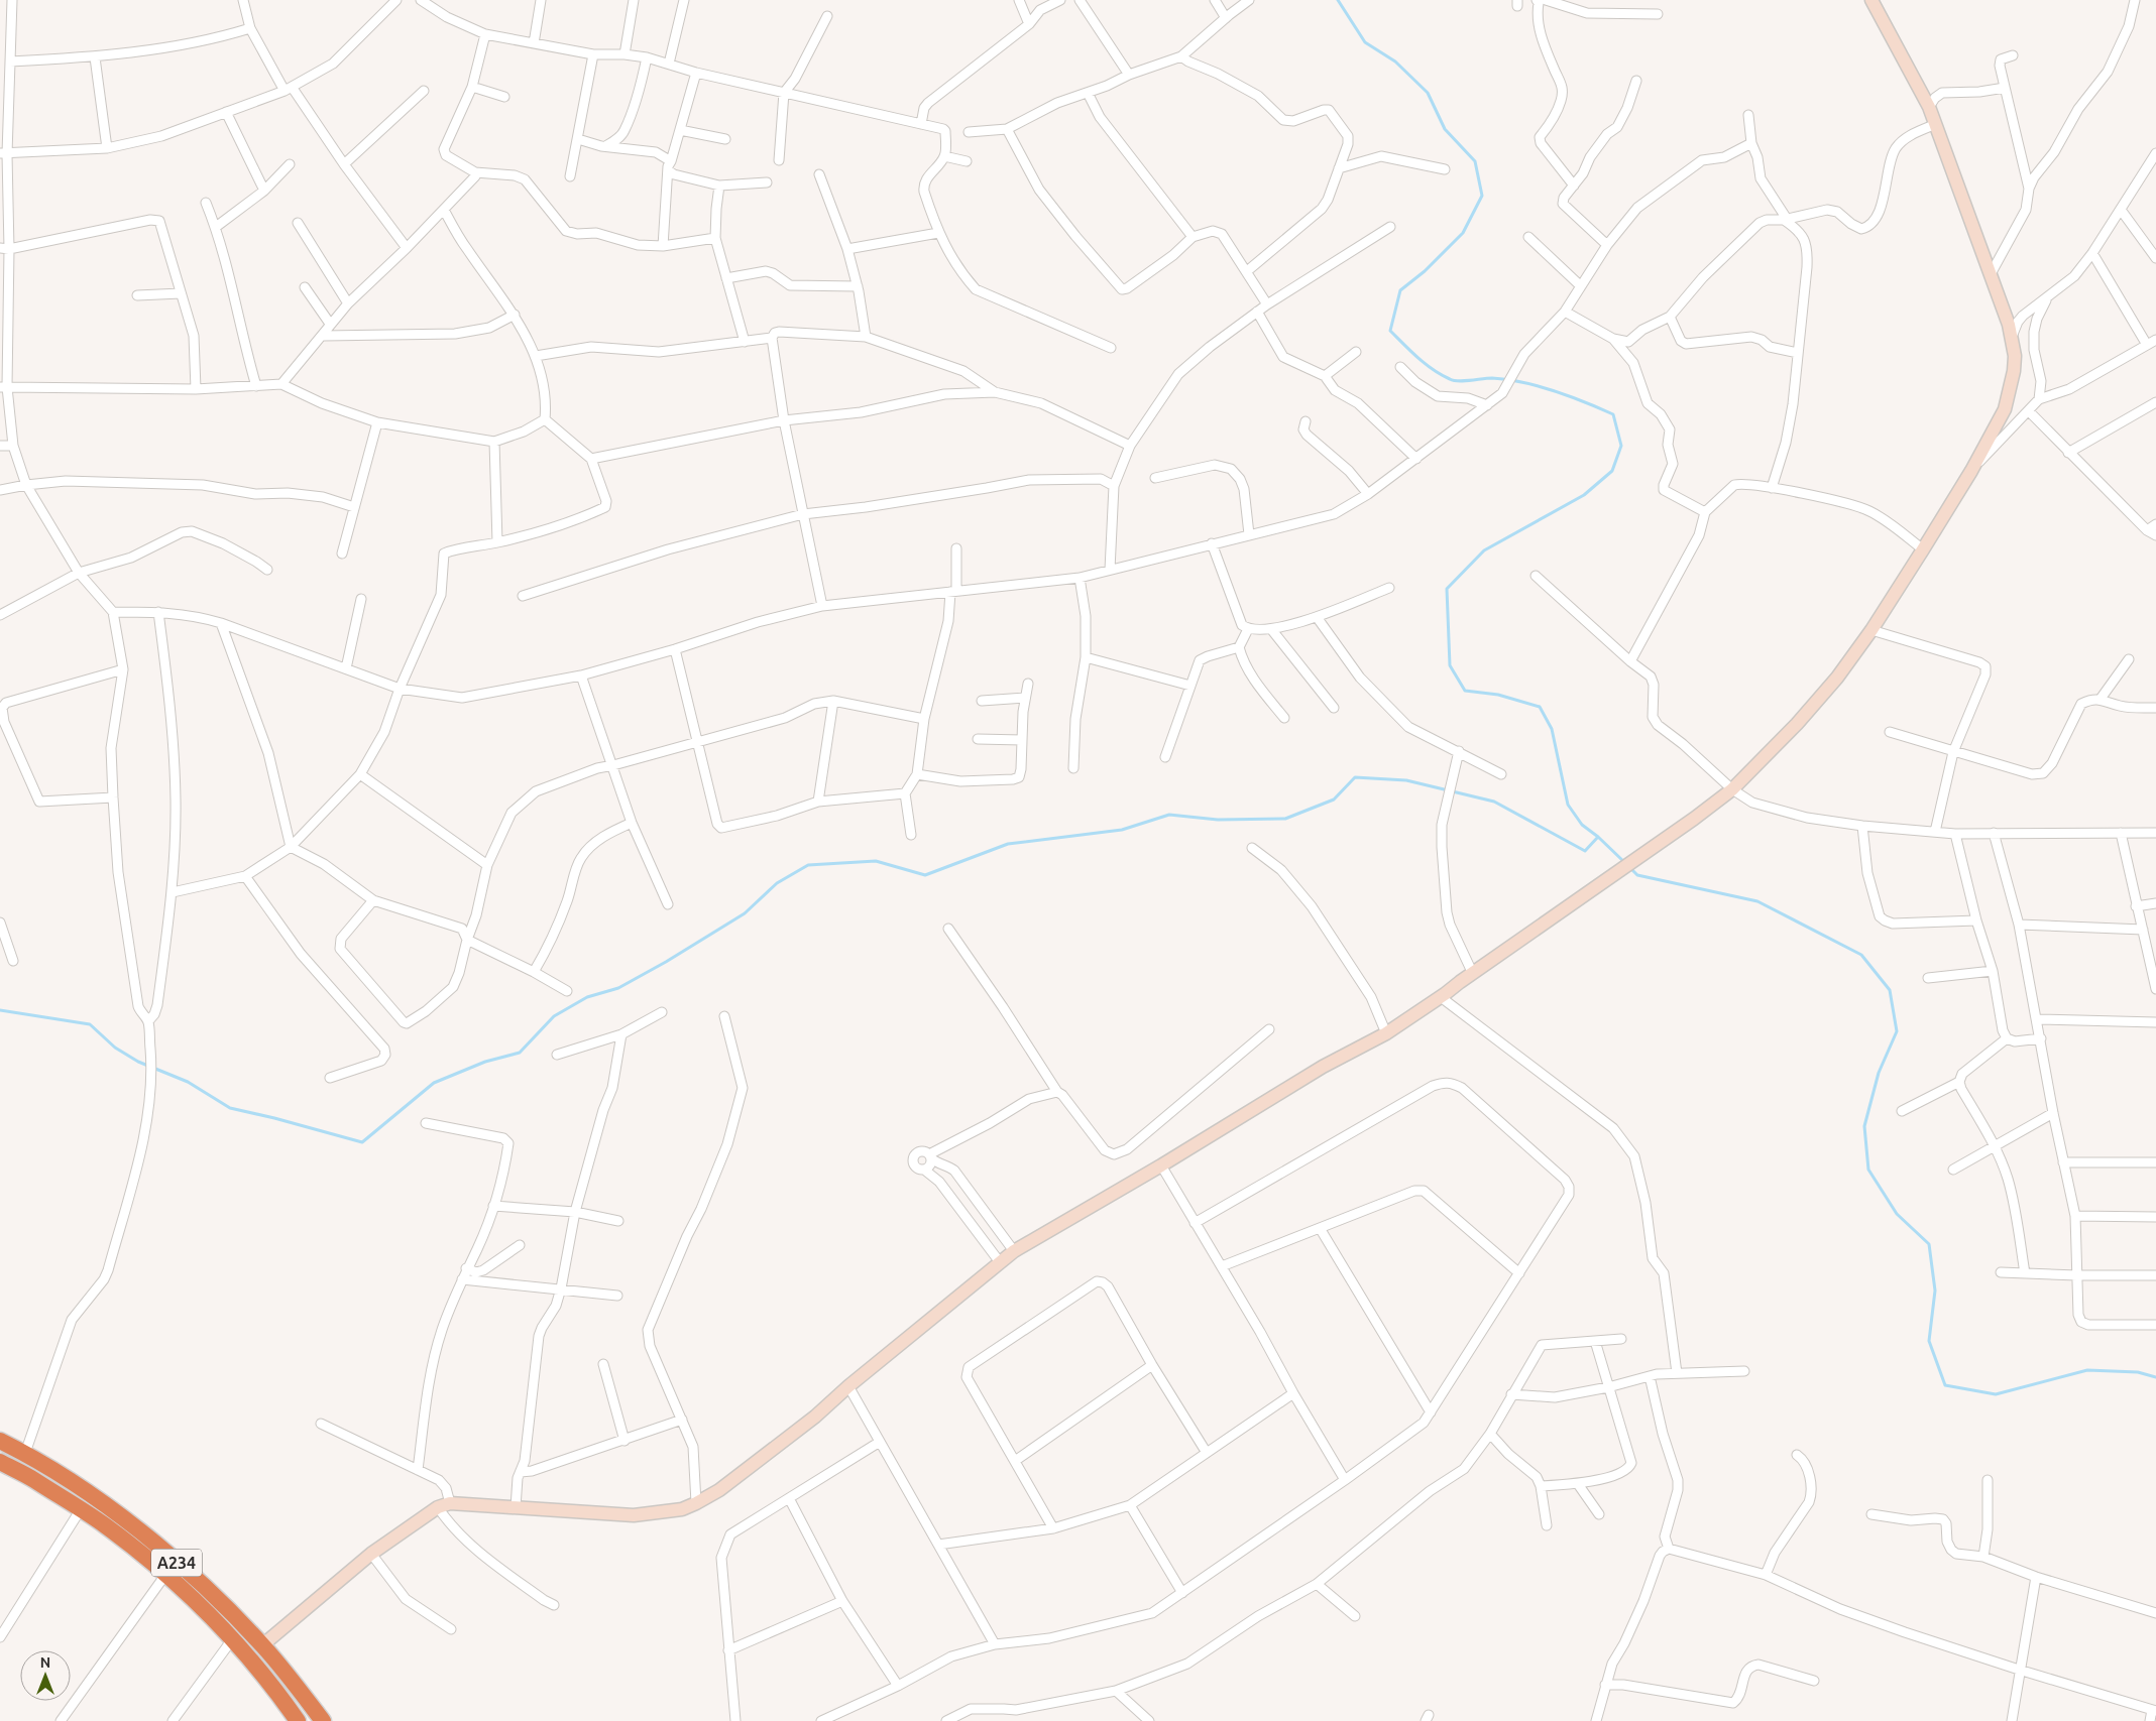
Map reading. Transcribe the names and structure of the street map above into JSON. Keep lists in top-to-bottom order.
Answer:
{
  "streets": {
    "highway": ["A234"]
  },
  "north": "top"
}
